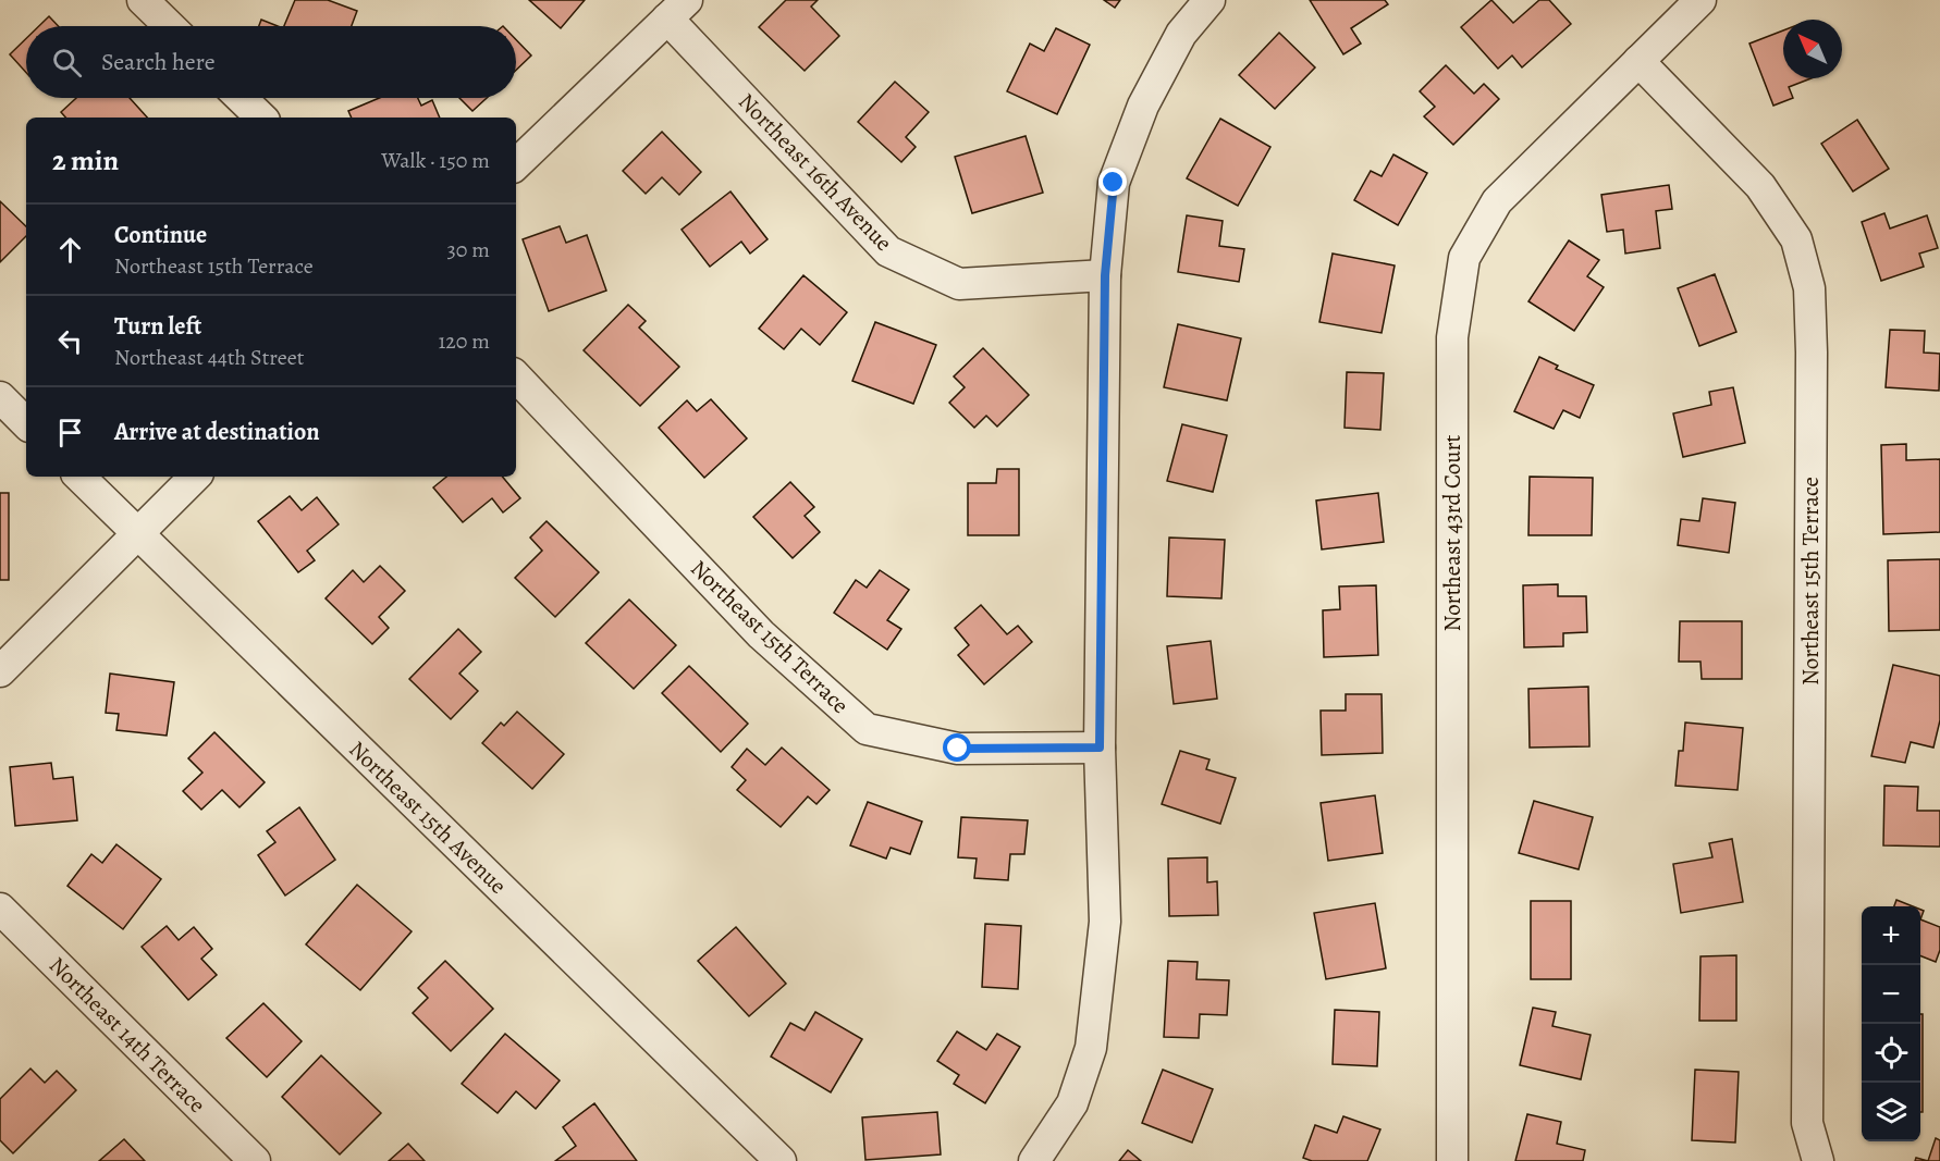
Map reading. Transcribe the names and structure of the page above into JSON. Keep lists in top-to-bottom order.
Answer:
{
  "streets": {
    "street": [
      "Northeast 16th Avenue",
      "Northeast 43rd Court",
      "Northeast 15th Terrace",
      "Northeast 15th Avenue",
      "Northeast 14th Terrace"
    ]
  },
  "crossings": [
    ["Northeast 43rd Court", "Northeast 15th Terrace"]
  ],
  "north": "top left",
  "page": {
    "search": "Search here",
    "heading": ["2 min", "Walk · 150 m"],
    "list": [
      ["Continue", "Northeast 15th Terrace", "30 m"],
      ["Turn left", "Northeast 44th Street", "120 m"],
      "Arrive at destination"
    ],
    "map_buttons": ["+", "−"]
  }
}
